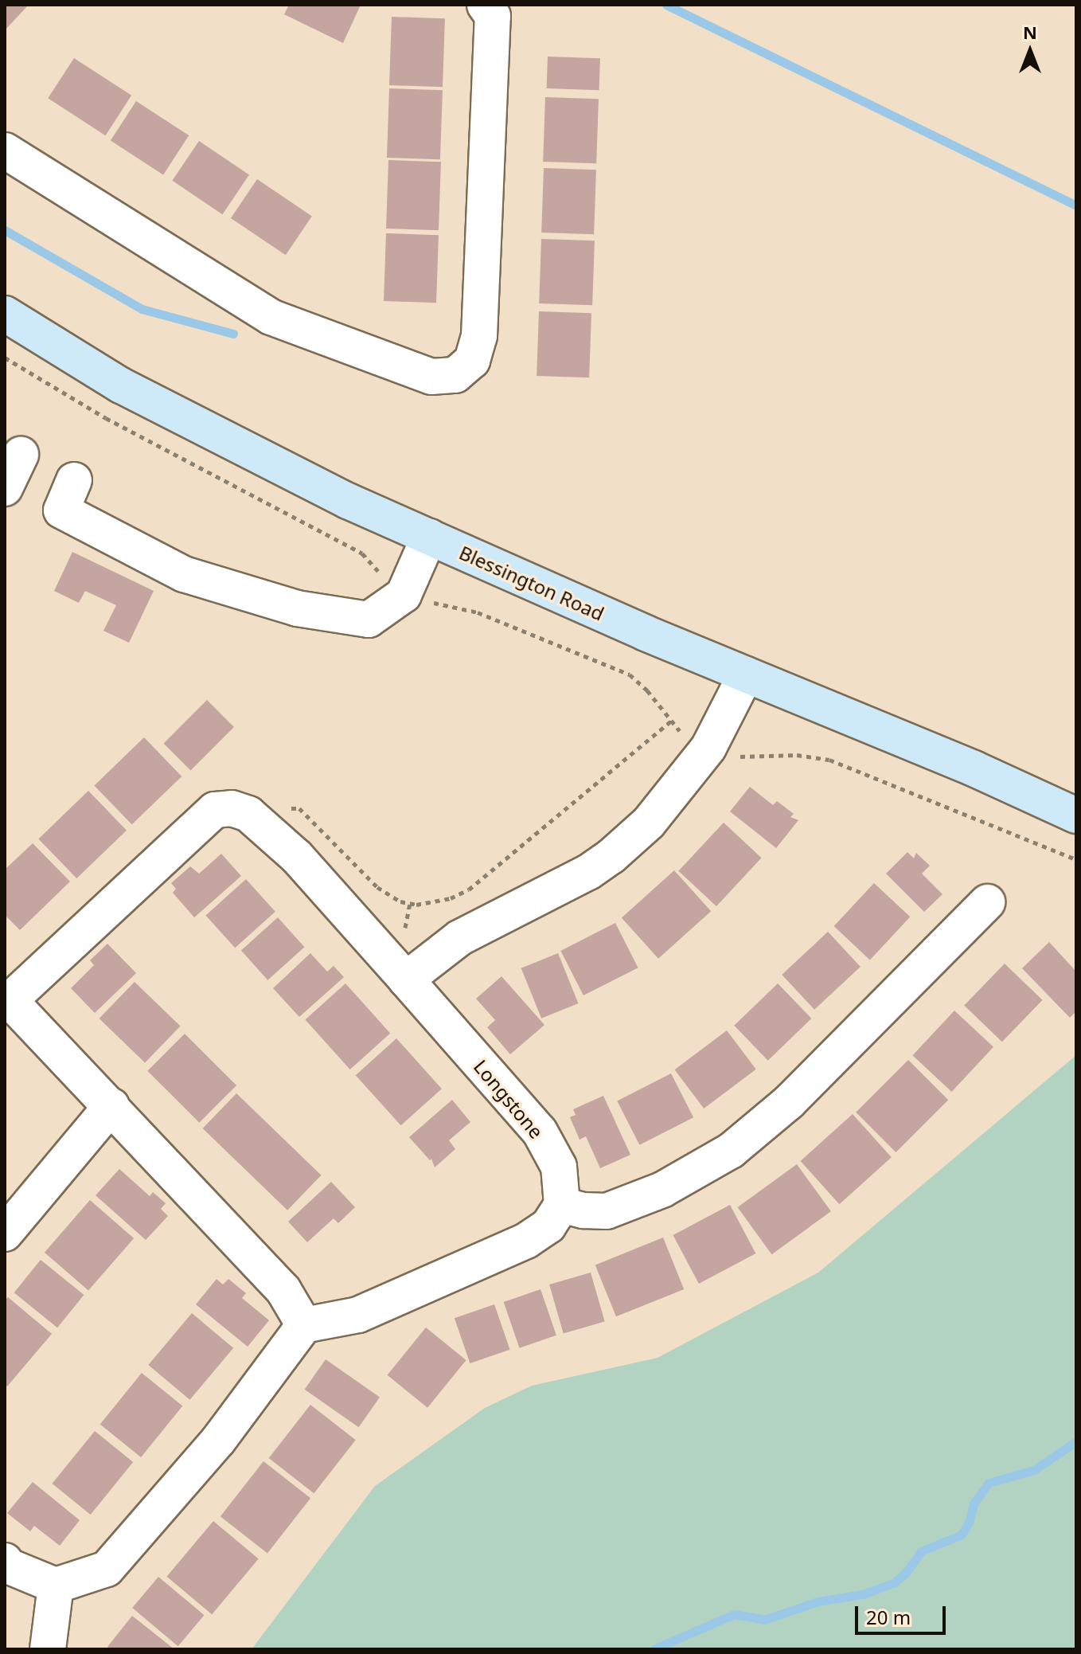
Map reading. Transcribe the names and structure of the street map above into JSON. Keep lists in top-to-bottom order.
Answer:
{
  "streets": {
    "main road": ["Blessington Road"],
    "street": ["Longstone"]
  },
  "scale_bar": "20 m",
  "north": "top"
}
